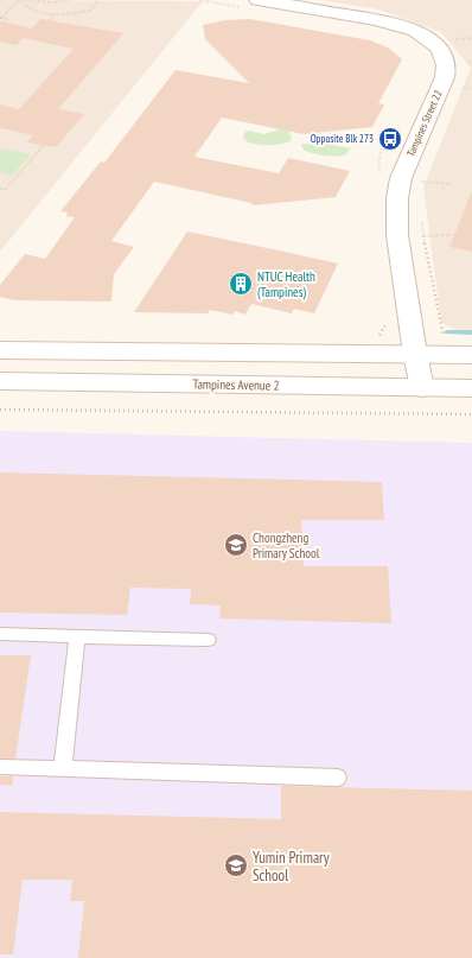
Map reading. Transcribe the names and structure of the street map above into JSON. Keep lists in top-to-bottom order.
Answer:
{
  "streets": {
    "street": ["Tampines Street 22", "Tampines Avenue 2"]
  },
  "crossings": [
    ["Tampines Street 22", "Tampines Avenue 2"]
  ],
  "places": {
    "bus stop": ["Opposite Blk 273"],
    "building": ["NTUC Health (Tampines)"],
    "school or university": ["Chongzheng Primary School", "Yumin Primary School"]
  }
}
